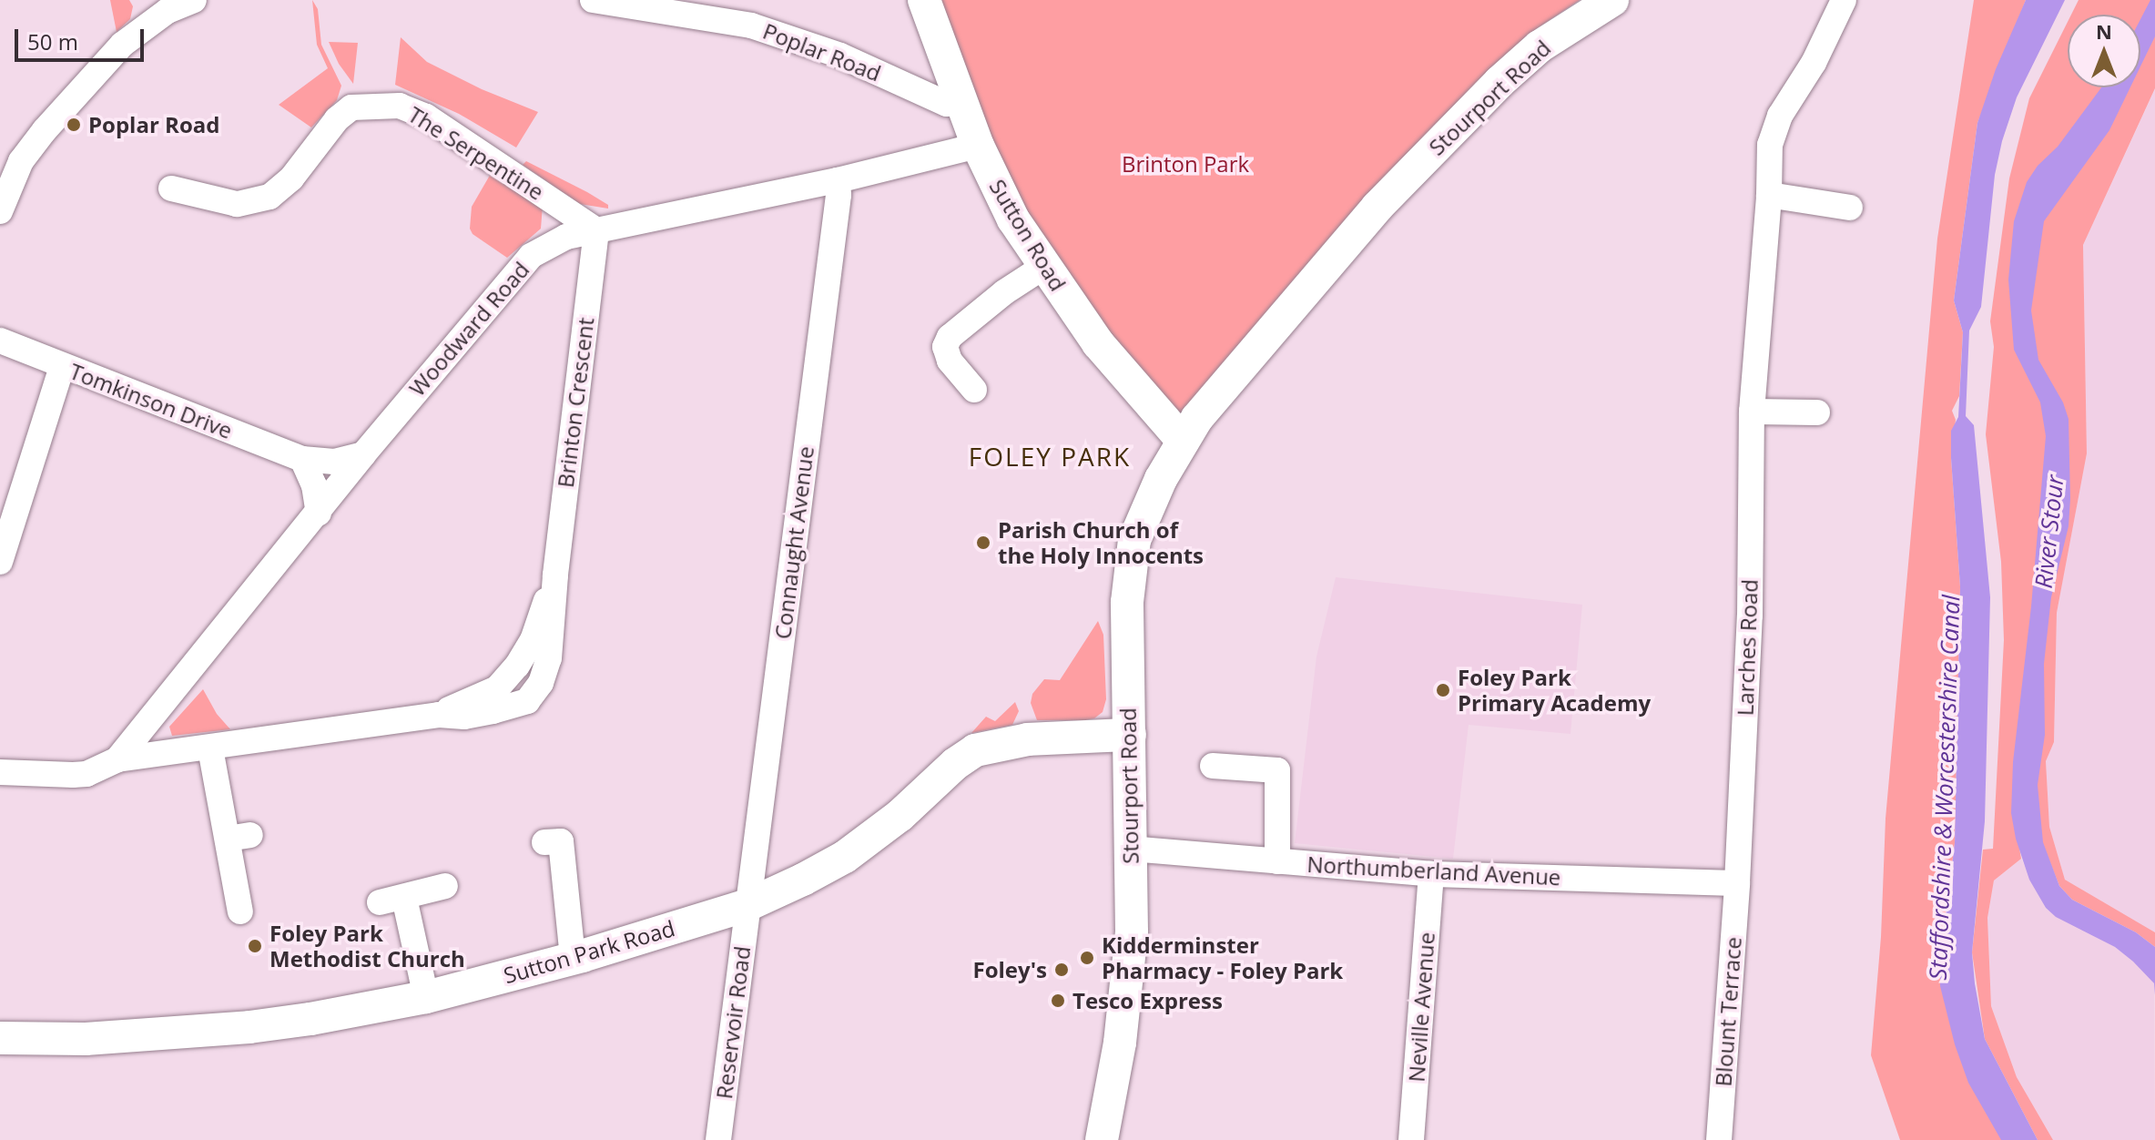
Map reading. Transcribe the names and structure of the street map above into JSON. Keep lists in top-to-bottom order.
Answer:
{
  "streets": {
    "main road": ["Stourport Road", "Sutton Road", "Sutton Park Road"],
    "street": [
      "Poplar Road",
      "The Serpentine",
      "Woodward Road",
      "Tomkinson Drive",
      "Brinton Crescent",
      "Connaught Avenue",
      "Larches Road",
      "Northumberland Avenue",
      "Neville Avenue",
      "Blount Terrace",
      "Reservoir Road"
    ]
  },
  "crossings": [
    ["Poplar Road", "Sutton Road"],
    ["Stourport Road", "Sutton Road"],
    ["Stourport Road", "Northumberland Avenue"],
    ["Stourport Road", "Sutton Park Road"],
    ["The Serpentine", "Woodward Road"],
    ["The Serpentine", "Brinton Crescent"],
    ["Sutton Road", "Woodward Road"],
    ["Woodward Road", "Tomkinson Drive"],
    ["Woodward Road", "Brinton Crescent"],
    ["Woodward Road", "Connaught Avenue"],
    ["Connaught Avenue", "Sutton Park Road"],
    ["Connaught Avenue", "Reservoir Road"],
    ["Larches Road", "Northumberland Avenue"],
    ["Larches Road", "Blount Terrace"],
    ["Northumberland Avenue", "Neville Avenue"],
    ["Northumberland Avenue", "Blount Terrace"],
    ["Sutton Park Road", "Reservoir Road"]
  ],
  "districts": ["FOLEY PARK"],
  "water": ["River Stour", "Staffordshire & Worcestershire Canal"],
  "parks": ["Brinton Park"],
  "places": [
    "Poplar Road",
    "Parish Church of the Holy Innocents",
    "Foley Park Primary Academy",
    "Foley Park Methodist Church",
    "Kidderminster Pharmacy - Foley Park",
    "Foley's",
    "Tesco Express"
  ],
  "scale_bar": "50 m",
  "north": "top"
}
